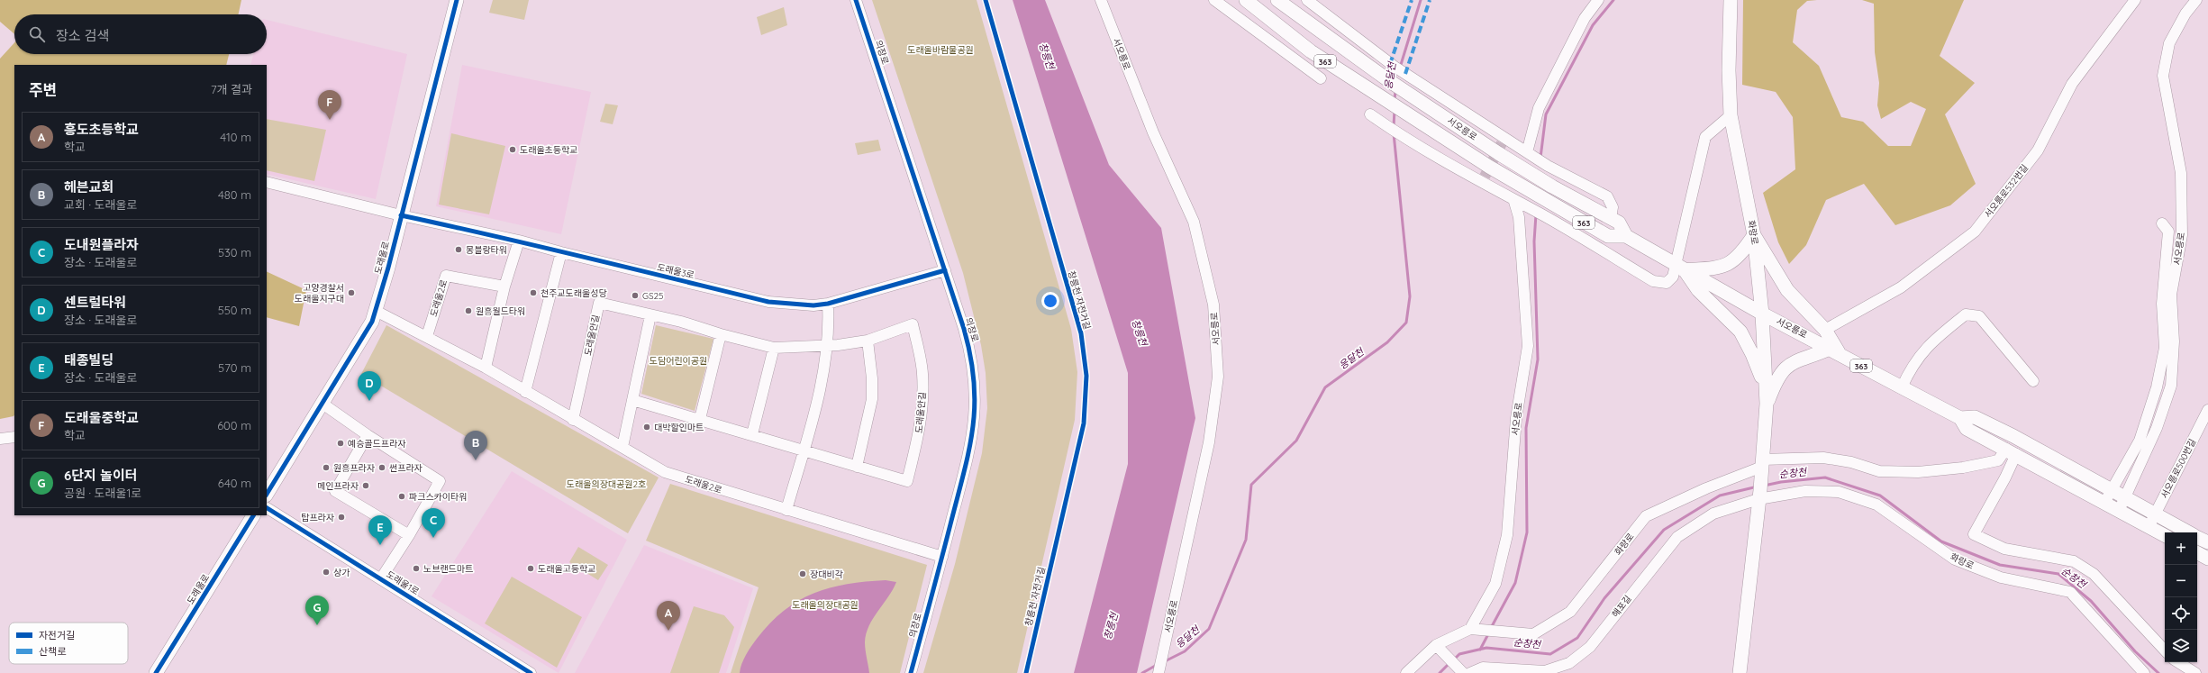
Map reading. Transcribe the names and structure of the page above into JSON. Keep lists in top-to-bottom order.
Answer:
{
  "streets": {
    "main road": [
      "서오릉로",
      "363",
      "화랑로",
      "도래울로"
    ],
    "street": [
      "의장로",
      "서오릉로532번길",
      "도래울3로",
      "도래울2로",
      "도래울안길",
      "서오릉로500번길",
      "도래울1로",
      "해포길"
    ],
    "cycle path": ["창릉천 자전거길"]
  },
  "crossings": [
    ["의장로", "도래울3로"],
    ["의장로", "도래울2로"],
    ["서오릉로", "화랑로"],
    ["서오릉로", "서오릉로500번길"],
    ["화랑로", "해포길"],
    ["도래울로", "도래울3로"],
    ["도래울로", "도래울2로"],
    ["도래울2로", "도래울안길"]
  ],
  "water": ["창릉천", "응달천", "순창천"],
  "parks": [
    "도래울바람물공원",
    "도담어린이공원",
    "도래울의장대공원2호",
    "도래울의장대공원"
  ],
  "places": [
    "도래울초등학교",
    "몽블랑타워",
    "고양경찰서 도래울지구대",
    "천주교도래울성당",
    "GS25",
    "원흥월드타워",
    "대박할인마트",
    "예승골드프라자",
    "원흥프라자",
    "썬프라자",
    "메인프라자",
    "파크스카이타워",
    "탑프라자",
    "노브랜드마트",
    "도래울고등학교",
    "상가",
    "장대비각"
  ],
  "legend": ["자전거길", "산책로"],
  "page": {
    "search": "장소 검색",
    "heading": ["주변", "7개 결과"],
    "pins": [
      "F",
      "D",
      "B",
      "C",
      "E",
      "G",
      "A"
    ],
    "list": [
      {
        "mark": "A",
        "name": "흥도초등학교",
        "note": "학교",
        "value": "410 m"
      },
      {
        "mark": "B",
        "name": "헤븐교회",
        "note": "교회 · 도래울로",
        "value": "480 m"
      },
      {
        "mark": "C",
        "name": "도내원플라자",
        "note": "장소 · 도래울로",
        "value": "530 m"
      },
      {
        "mark": "D",
        "name": "센트럴타워",
        "note": "장소 · 도래울로",
        "value": "550 m"
      },
      {
        "mark": "E",
        "name": "태종빌딩",
        "note": "장소 · 도래울로",
        "value": "570 m"
      },
      {
        "mark": "F",
        "name": "도래울중학교",
        "note": "학교",
        "value": "600 m"
      },
      {
        "mark": "G",
        "name": "6단지 놀이터",
        "note": "공원 · 도래울1로",
        "value": "640 m"
      }
    ],
    "map_buttons": ["+", "−"]
  }
}
